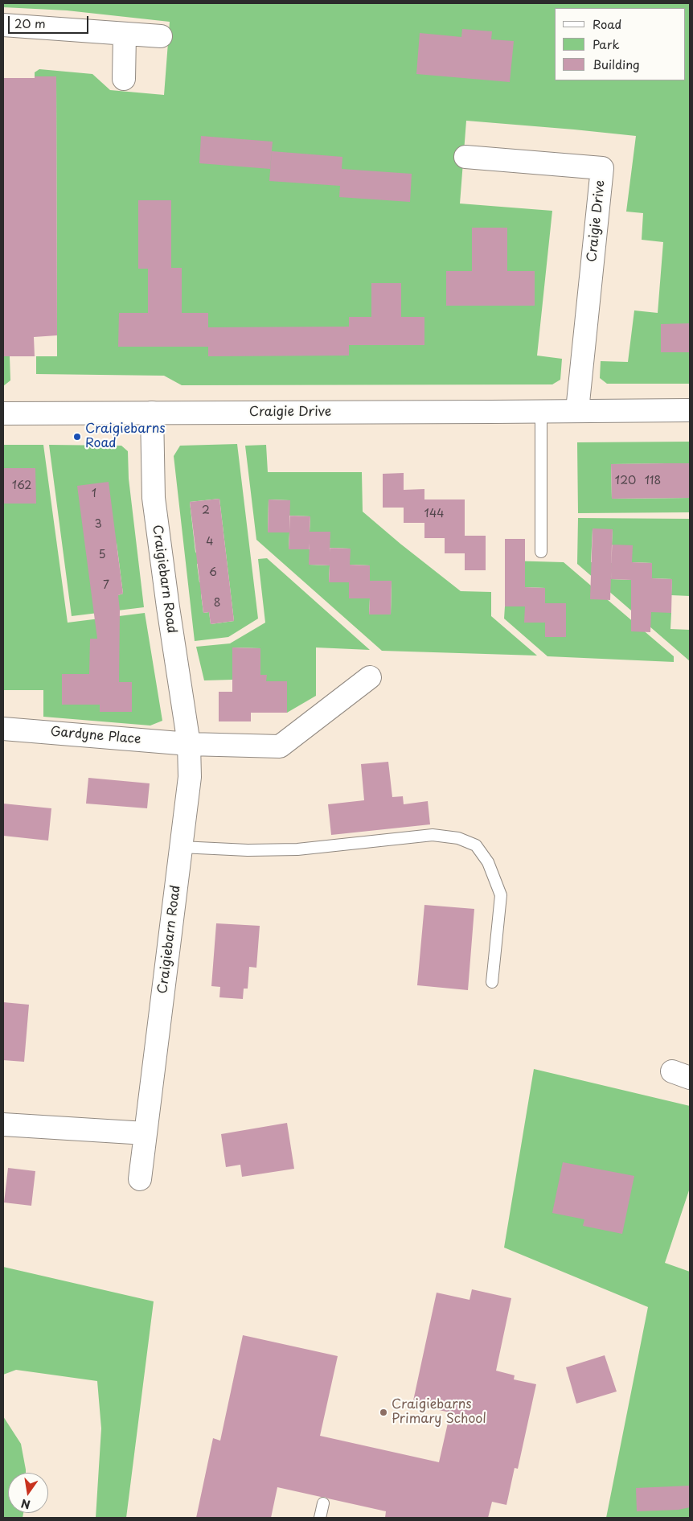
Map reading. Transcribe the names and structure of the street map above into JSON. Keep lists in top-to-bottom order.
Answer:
{
  "streets": {
    "street": ["Craigie Drive", "Craigiebarn Road", "Gardyne Place"]
  },
  "crossings": [
    ["Craigie Drive", "Craigiebarn Road"],
    ["Craigiebarn Road", "Gardyne Place"]
  ],
  "places": ["Craigiebarns Road", "Craigiebarns Primary School"],
  "house_numbers": [
    "120",
    "118",
    "162",
    "1",
    "2",
    "144",
    "3",
    "4",
    "5",
    "6",
    "7",
    "8"
  ],
  "legend": ["Road", "Park", "Building"],
  "scale_bar": "20 m",
  "north": "bottom"
}
